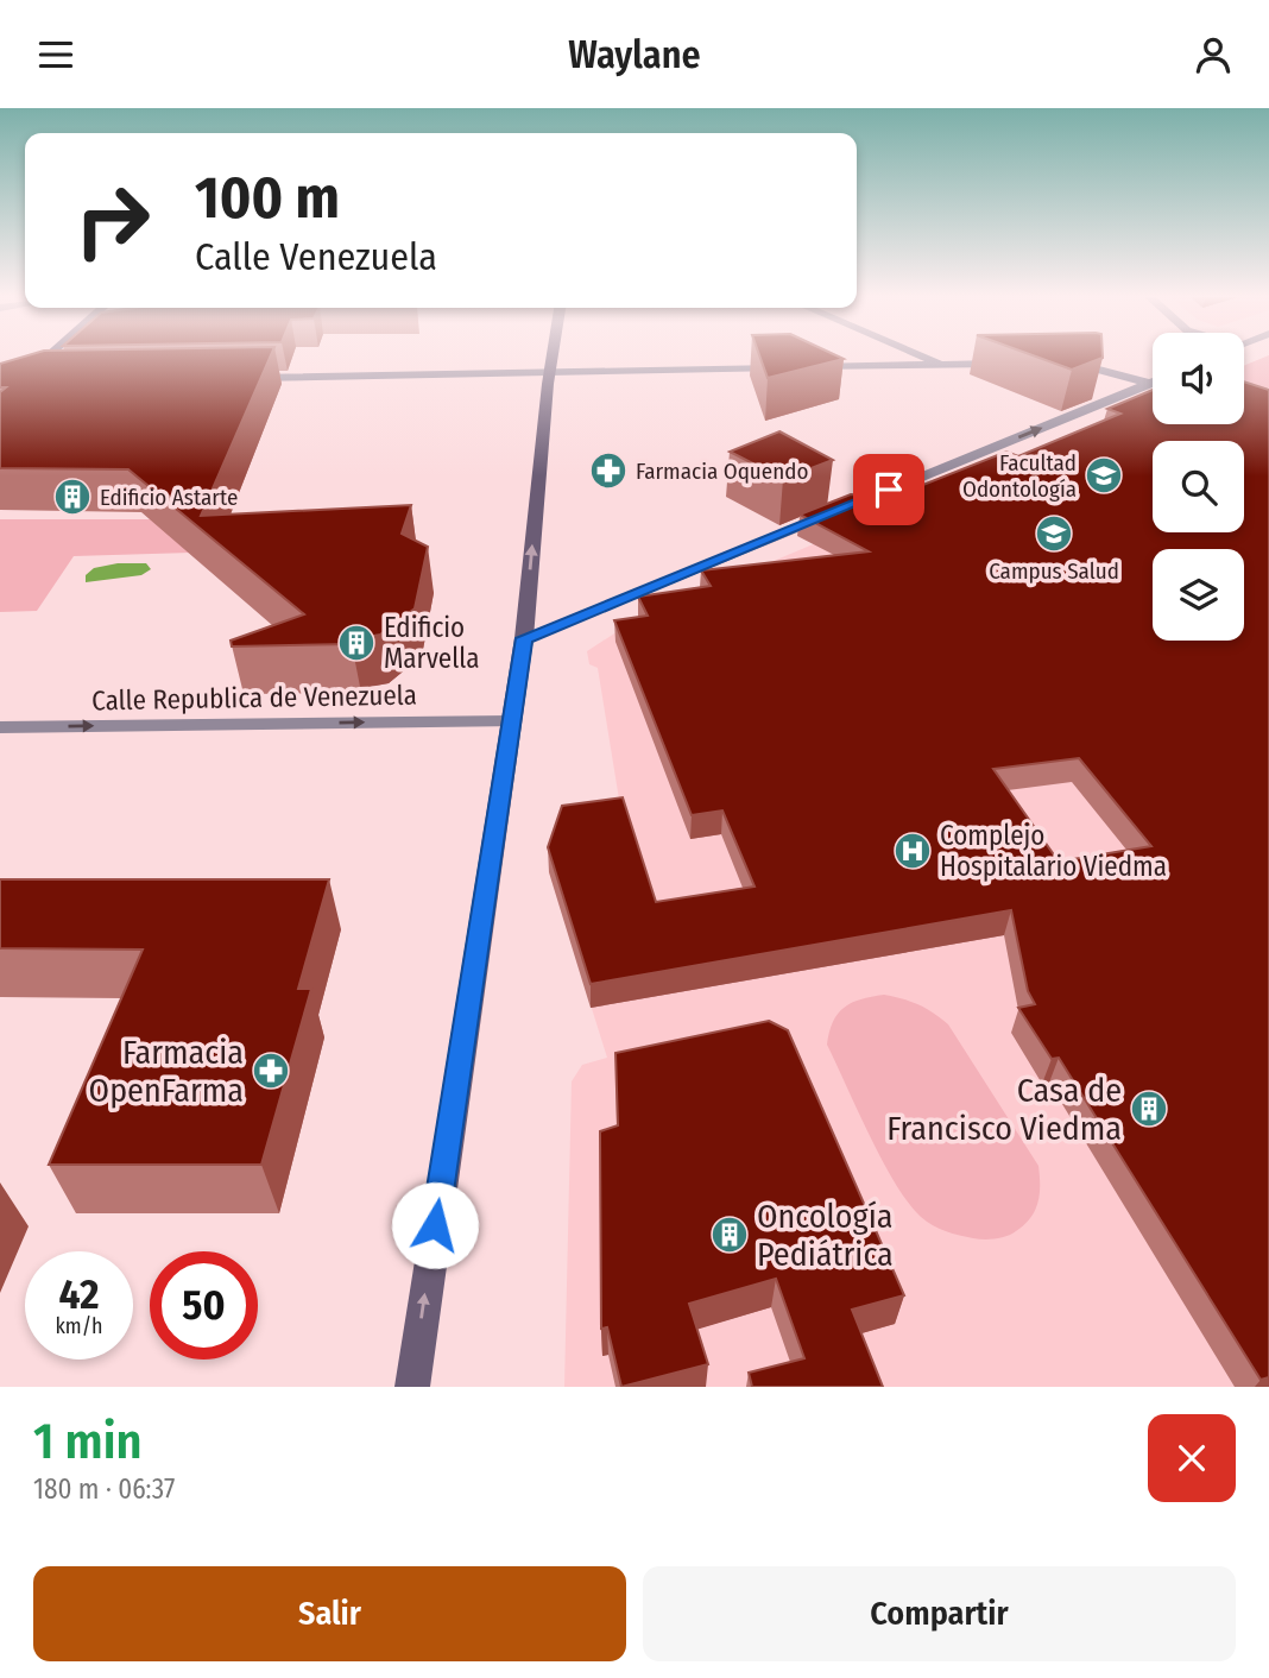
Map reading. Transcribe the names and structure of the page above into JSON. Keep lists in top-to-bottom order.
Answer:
{
  "streets": {
    "street": ["Calle Republica de Venezuela"]
  },
  "one_way": ["Calle Republica de Venezuela"],
  "places": {
    "pharmacy": ["Farmacia Oquendo", "Farmacia OpenFarma"],
    "school or university": ["Facultad Odontología", "Campus Salud"],
    "building": [
      "Edificio Astarte",
      "Edificio Marvella",
      "Casa de Francisco Viedma",
      "Oncología Pediátrica"
    ],
    "hospital": ["Complejo Hospitalario Viedma"]
  },
  "page": {
    "header": "Waylane",
    "turn": ["100 m", "Calle Venezuela"],
    "speed": "42 km/h",
    "limit": "50",
    "heading": ["1 min", "180 m · 06:37"],
    "buttons": ["Salir", "Compartir"]
  }
}
